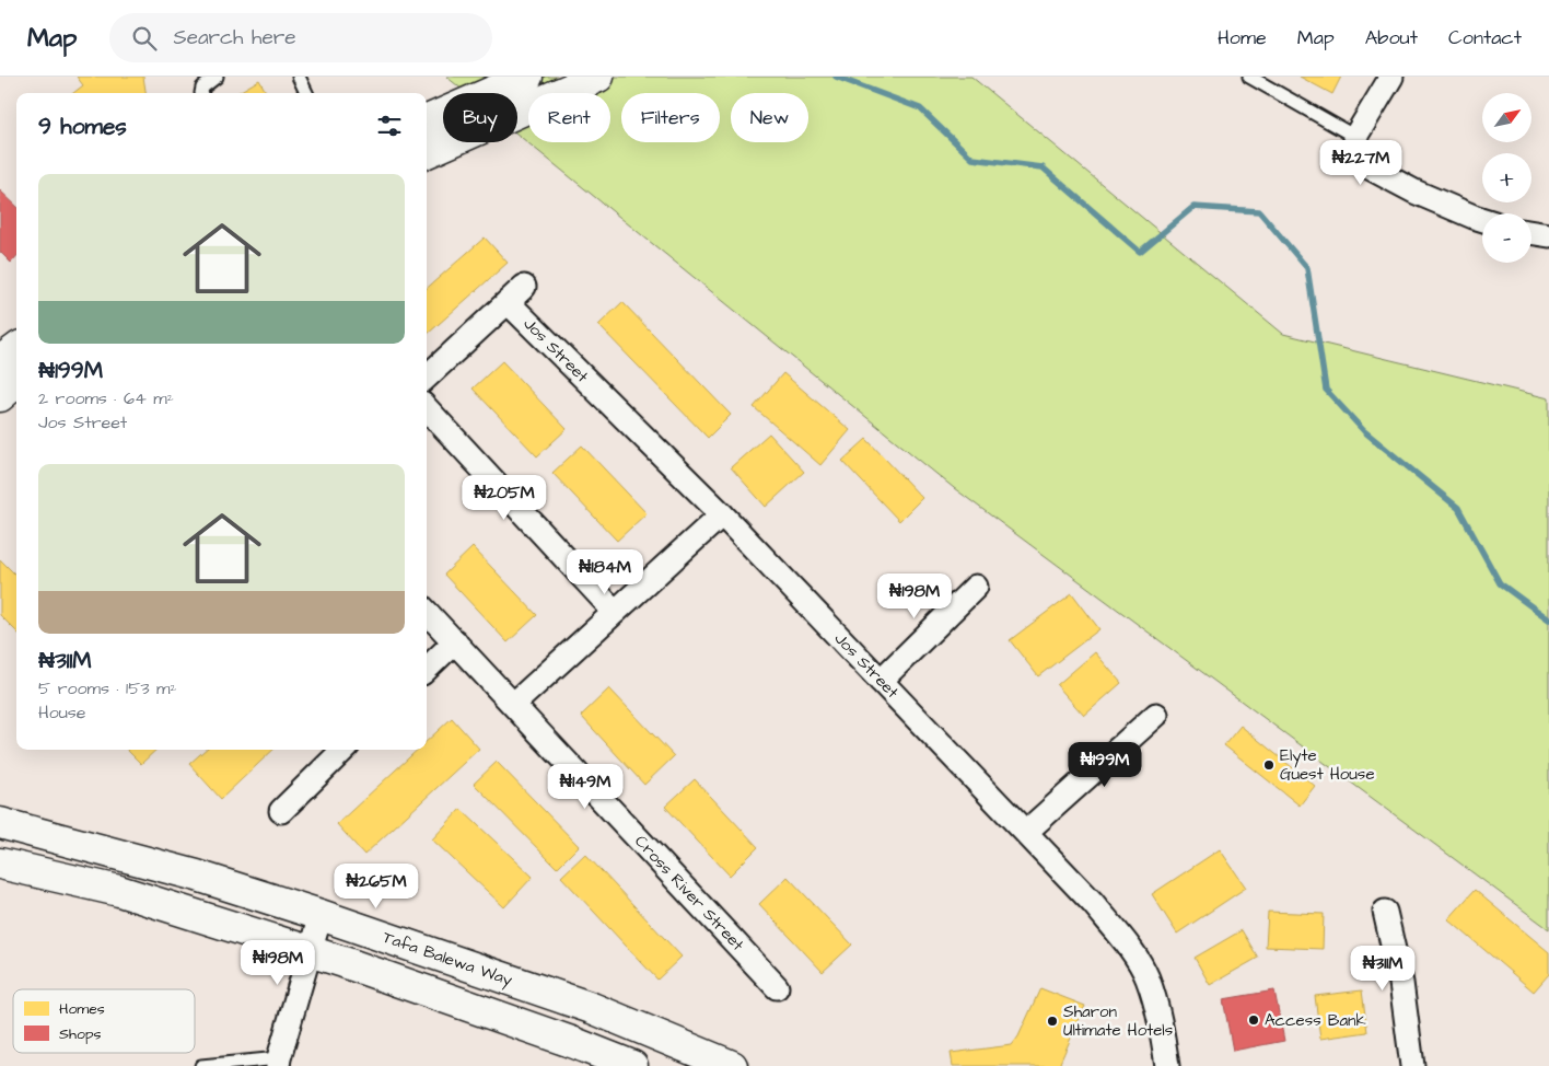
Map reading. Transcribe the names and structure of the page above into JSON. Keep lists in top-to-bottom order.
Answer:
{
  "streets": {
    "main road": ["Tafa Balewa Way"],
    "street": ["Jos Street", "Cross River Street"]
  },
  "places": ["Elyte Guest House", "Access Bank", "Sharon Ultimate Hotels"],
  "legend": ["Homes", "Shops"],
  "north": "top right",
  "page": {
    "header": "Map",
    "search": "Search here",
    "nav": [
      "Home",
      "Map",
      "About",
      "Contact"
    ],
    "map_buttons": ["+", "−"],
    "chip": [
      "Buy",
      "Rent",
      "Filters",
      "New"
    ],
    "heading": "9 homes",
    "price": [
      "₦227M",
      "₦205M",
      "₦184M",
      "₦198M",
      "₦199M",
      "₦149M",
      "₦265M",
      "₦198M",
      "₦311M"
    ],
    "list": [
      {
        "name": "₦199M",
        "note": "2 rooms · 64 m² · Jos Street"
      },
      {
        "name": "₦311M",
        "note": "5 rooms · 153 m² · House"
      }
    ]
  }
}
